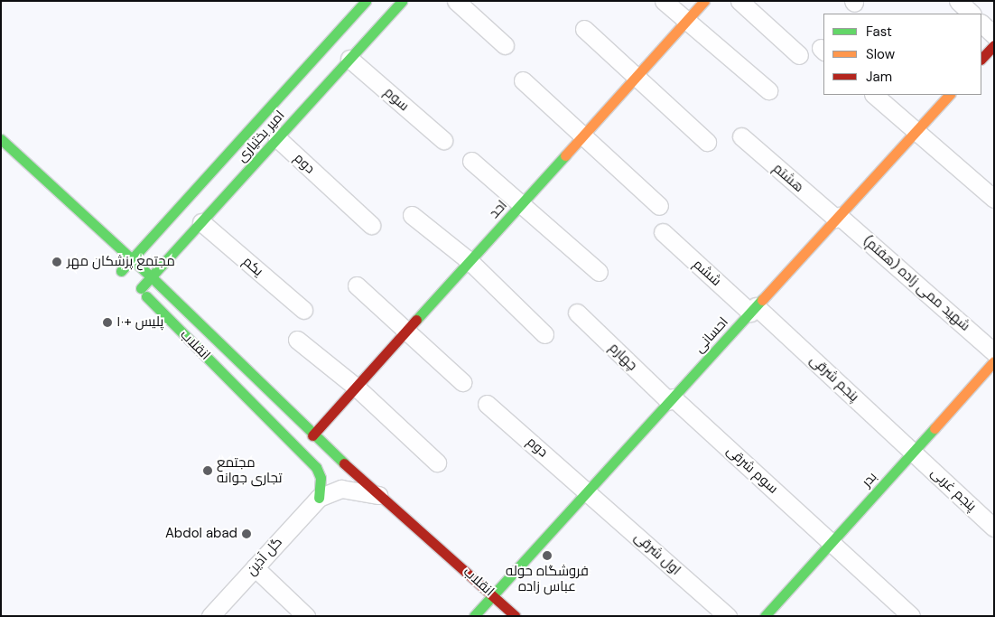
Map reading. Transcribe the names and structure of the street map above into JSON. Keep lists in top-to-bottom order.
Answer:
{
  "streets": {
    "street": [
      "سوم",
      "امیر بختیاری",
      "دوم",
      "هشتم",
      "احد",
      "یکم",
      "ششم",
      "شهید ممی زاده (هفتم)",
      "احسانی",
      "انقلاب",
      "چهارم",
      "پنجم شرقی",
      "سوم شرقی",
      "بدر",
      "پنجم غربی",
      "اول شرقی",
      "گل آذین"
    ]
  },
  "crossings": [
    ["سوم", "امیر بختیاری"],
    ["امیر بختیاری", "دوم"],
    ["امیر بختیاری", "یکم"],
    ["امیر بختیاری", "انقلاب"],
    ["دوم", "احسانی"],
    ["دوم", "اول شرقی"],
    ["هشتم", "شهید ممی زاده (هفتم)"],
    ["هشتم", "احسانی"],
    ["احد", "انقلاب"],
    ["ششم", "احسانی"],
    ["ششم", "پنجم شرقی"],
    ["شهید ممی زاده (هفتم)", "احسانی"],
    ["احسانی", "انقلاب"],
    ["احسانی", "چهارم"],
    ["احسانی", "پنجم شرقی"],
    ["احسانی", "سوم شرقی"],
    ["احسانی", "اول شرقی"],
    ["انقلاب", "گل آذین"],
    ["چهارم", "سوم شرقی"],
    ["پنجم شرقی", "بدر"],
    ["پنجم شرقی", "پنجم غربی"],
    ["سوم شرقی", "بدر"],
    ["بدر", "پنجم غربی"]
  ],
  "places": [
    "مجتمع پزشکان مهر",
    "پلیس +۱۰",
    "مجتمع تجاری جوانه",
    "Abdol abad",
    "فروشگاه حوله عباس زاده"
  ],
  "legend": ["Fast", "Slow", "Jam"]
}
